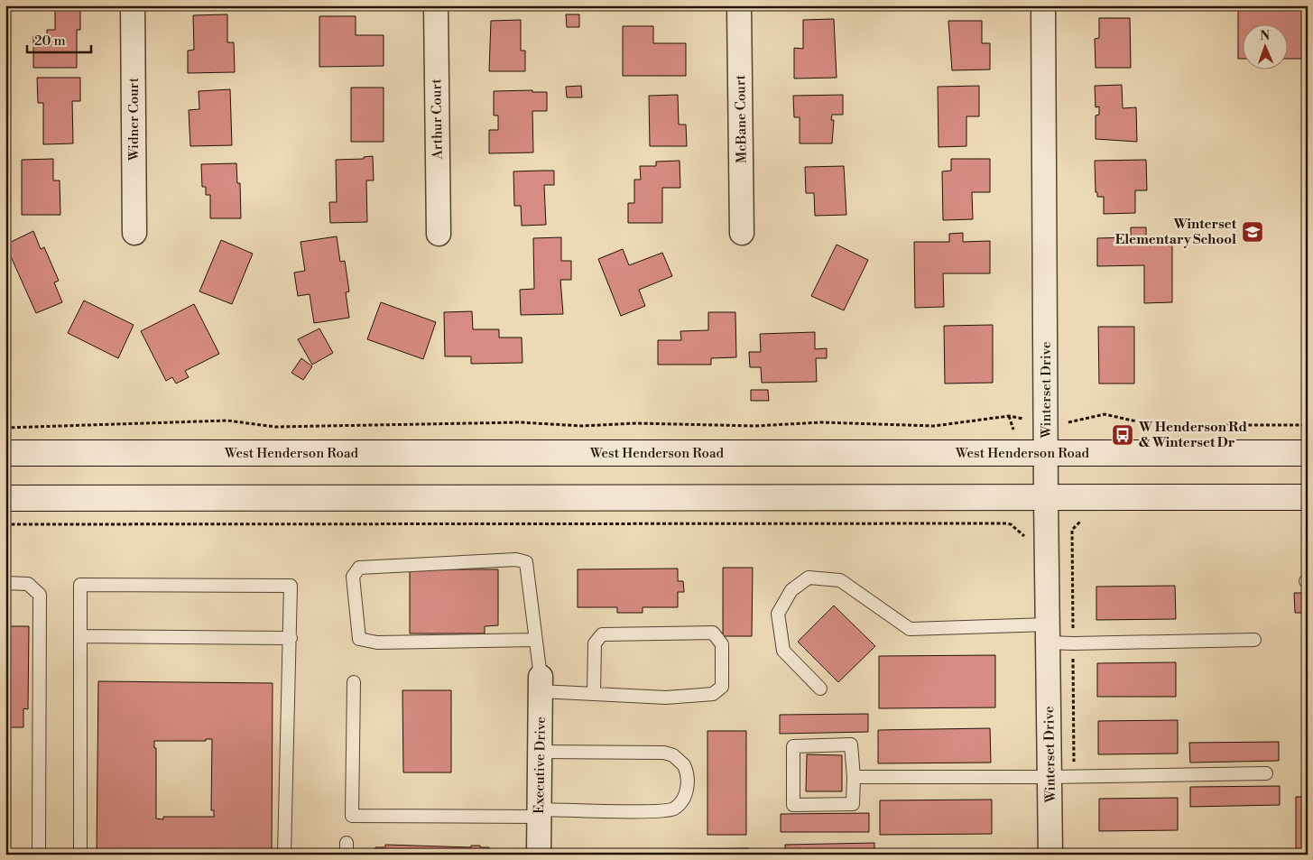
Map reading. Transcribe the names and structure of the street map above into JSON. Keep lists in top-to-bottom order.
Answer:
{
  "streets": {
    "main road": ["West Henderson Road"],
    "street": [
      "Widner Court",
      "Arthur Court",
      "McBane Court",
      "Winterset Drive",
      "Executive Drive"
    ]
  },
  "crossings": [
    ["Winterset Drive", "West Henderson Road"]
  ],
  "places": {
    "school or university": ["Winterset Elementary School"],
    "bus stop": ["W Henderson Rd & Winterset Dr"]
  },
  "scale_bar": "20 m",
  "north": "top"
}
